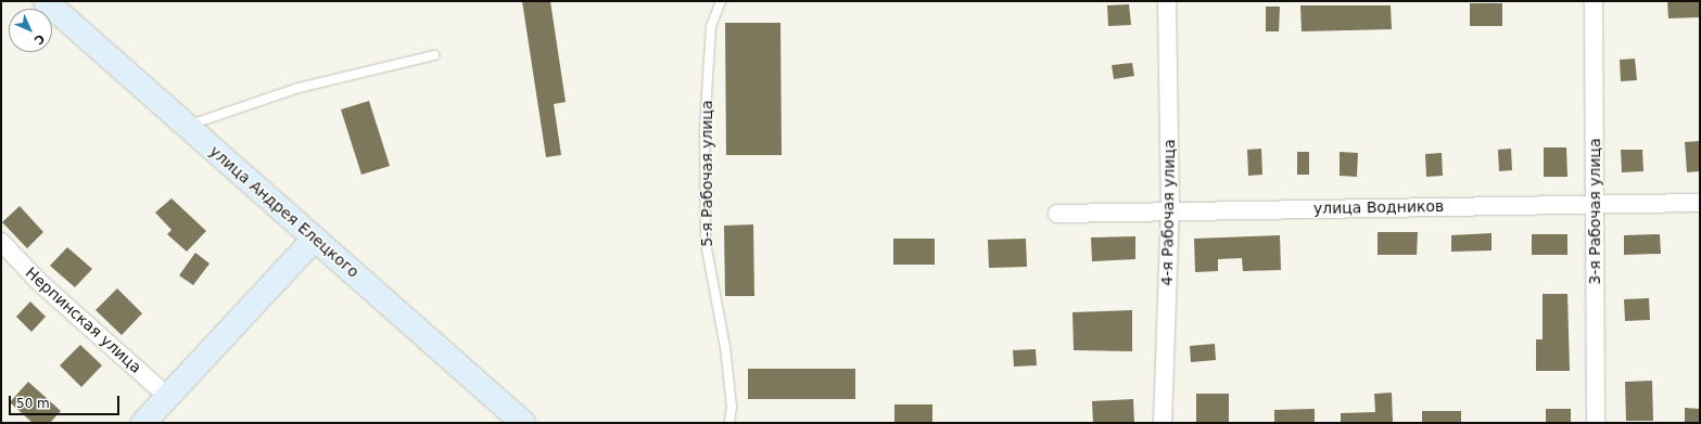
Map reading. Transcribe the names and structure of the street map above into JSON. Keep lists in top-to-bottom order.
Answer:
{
  "streets": {
    "main road": ["улица Андрея Елецкого"],
    "street": [
      "улица Водников",
      "3-я Рабочая улица",
      "4-я Рабочая улица",
      "Нерпинская улица"
    ],
    "lane": ["5-я Рабочая улица"]
  },
  "crossings": [
    ["улица Водников", "3-я Рабочая улица"],
    ["улица Водников", "4-я Рабочая улица"]
  ],
  "scale_bar": "50 m",
  "north": "bottom right"
}
